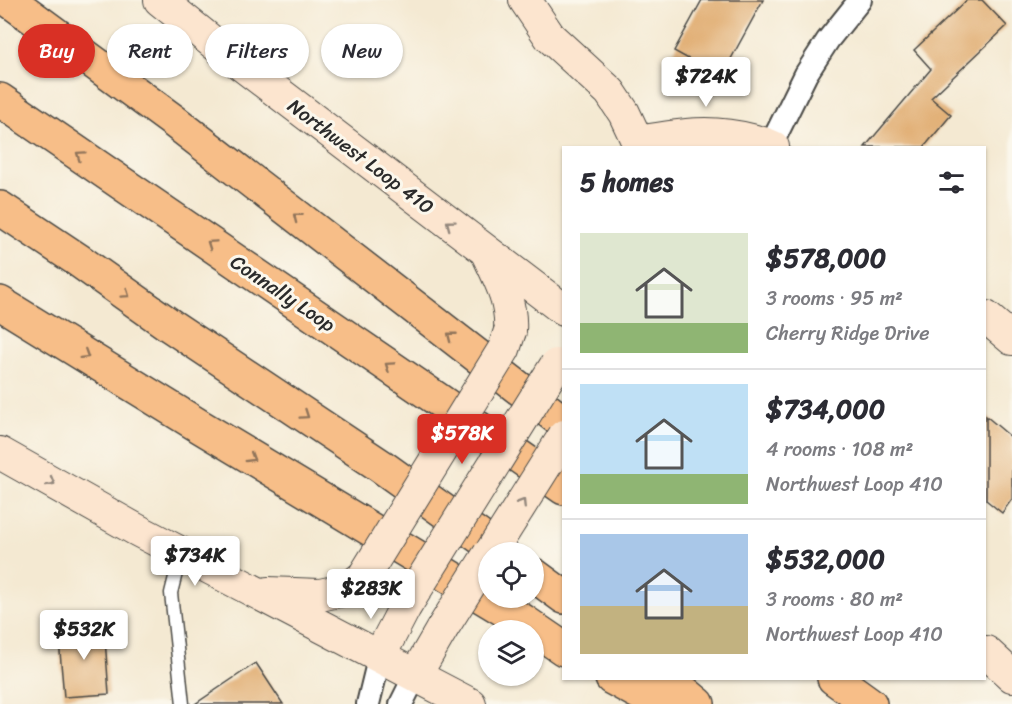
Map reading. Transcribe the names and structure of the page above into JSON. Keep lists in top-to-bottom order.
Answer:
{
  "streets": {
    "highway": ["Connally Loop"],
    "main road": ["Northwest Loop 410"]
  },
  "page": {
    "chip": [
      "Buy",
      "Rent",
      "Filters",
      "New"
    ],
    "price": [
      "$724K",
      "$578K",
      "$734K",
      "$283K",
      "$532K"
    ],
    "heading": "5 homes",
    "list": [
      {
        "name": "$578,000",
        "note": "3 rooms · 95 m² · Cherry Ridge Drive"
      },
      {
        "name": "$734,000",
        "note": "4 rooms · 108 m² · Northwest Loop 410"
      },
      {
        "name": "$532,000",
        "note": "3 rooms · 80 m² · Northwest Loop 410"
      }
    ]
  }
}
